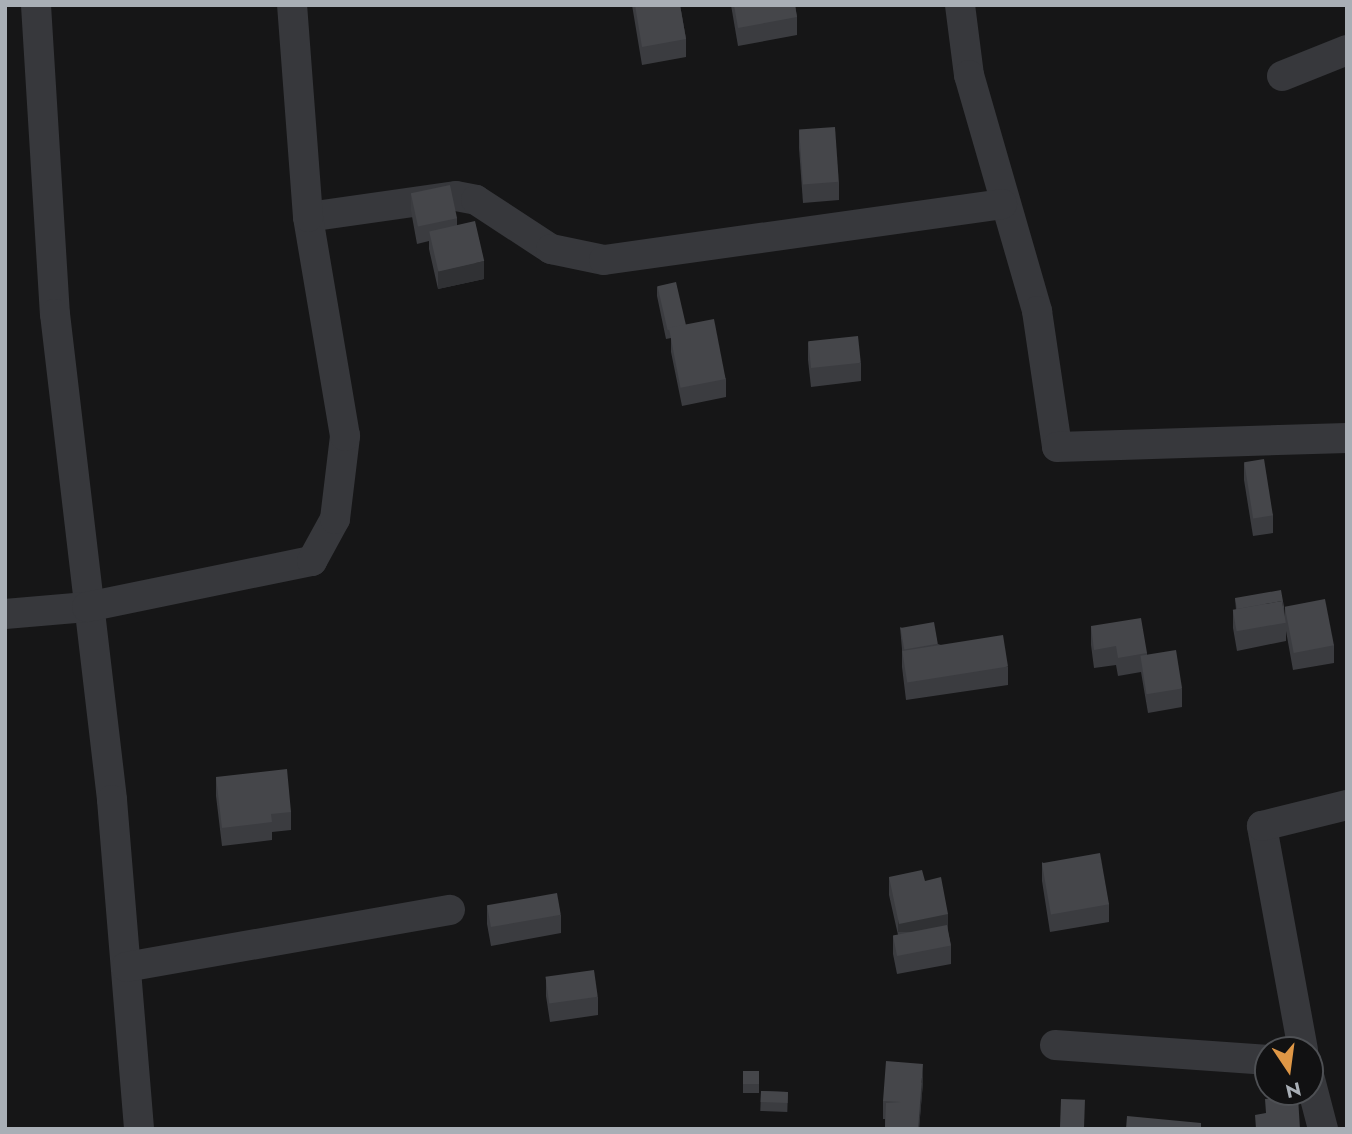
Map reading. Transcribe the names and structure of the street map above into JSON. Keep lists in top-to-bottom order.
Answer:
{
  "north": "bottom"
}
